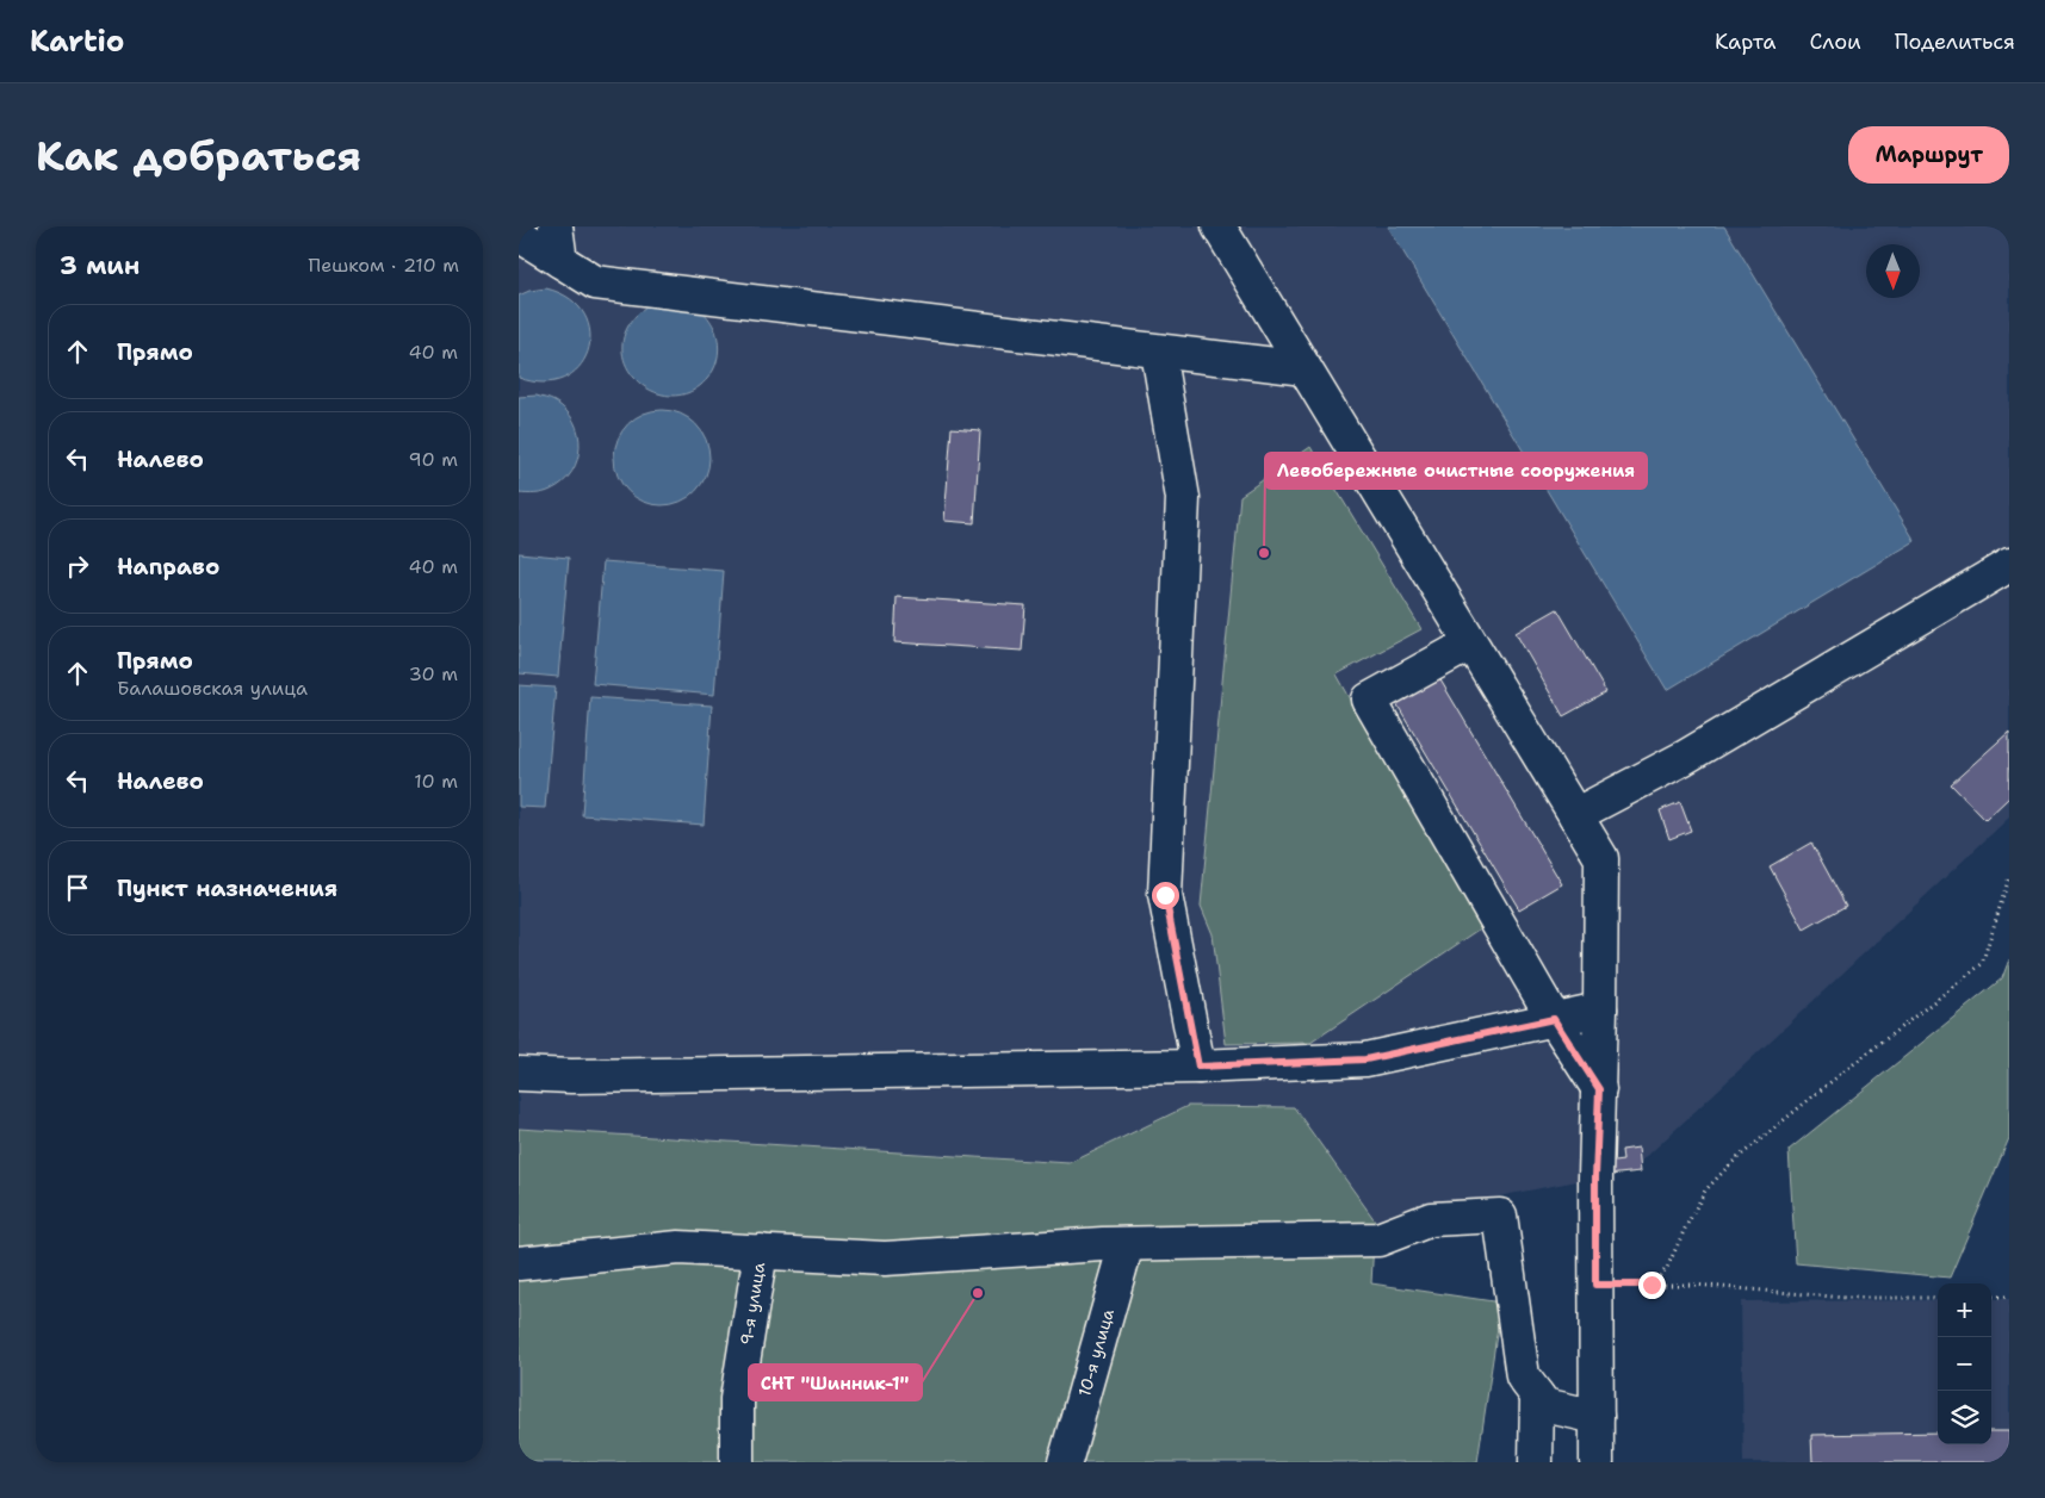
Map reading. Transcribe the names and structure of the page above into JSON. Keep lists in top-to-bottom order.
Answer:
{
  "streets": {
    "street": ["9-я улица", "10-я улица"]
  },
  "places": ["Левобережные очистные сооружения", "СНТ \"Шинник-1\""],
  "north": "bottom",
  "page": {
    "header": "Kartio",
    "nav": ["Карта", "Слои", "Поделиться"],
    "buttons": "Маршрут",
    "title": "Как добраться",
    "heading": ["3 мин", "Пешком · 210 m"],
    "list": [
      ["Прямо", "40 m"],
      ["Налево", "90 m"],
      ["Направо", "40 m"],
      ["Прямо", "Балашовская улица", "30 m"],
      ["Налево", "10 m"],
      "Пункт назначения"
    ],
    "map_buttons": ["+", "−"]
  }
}
